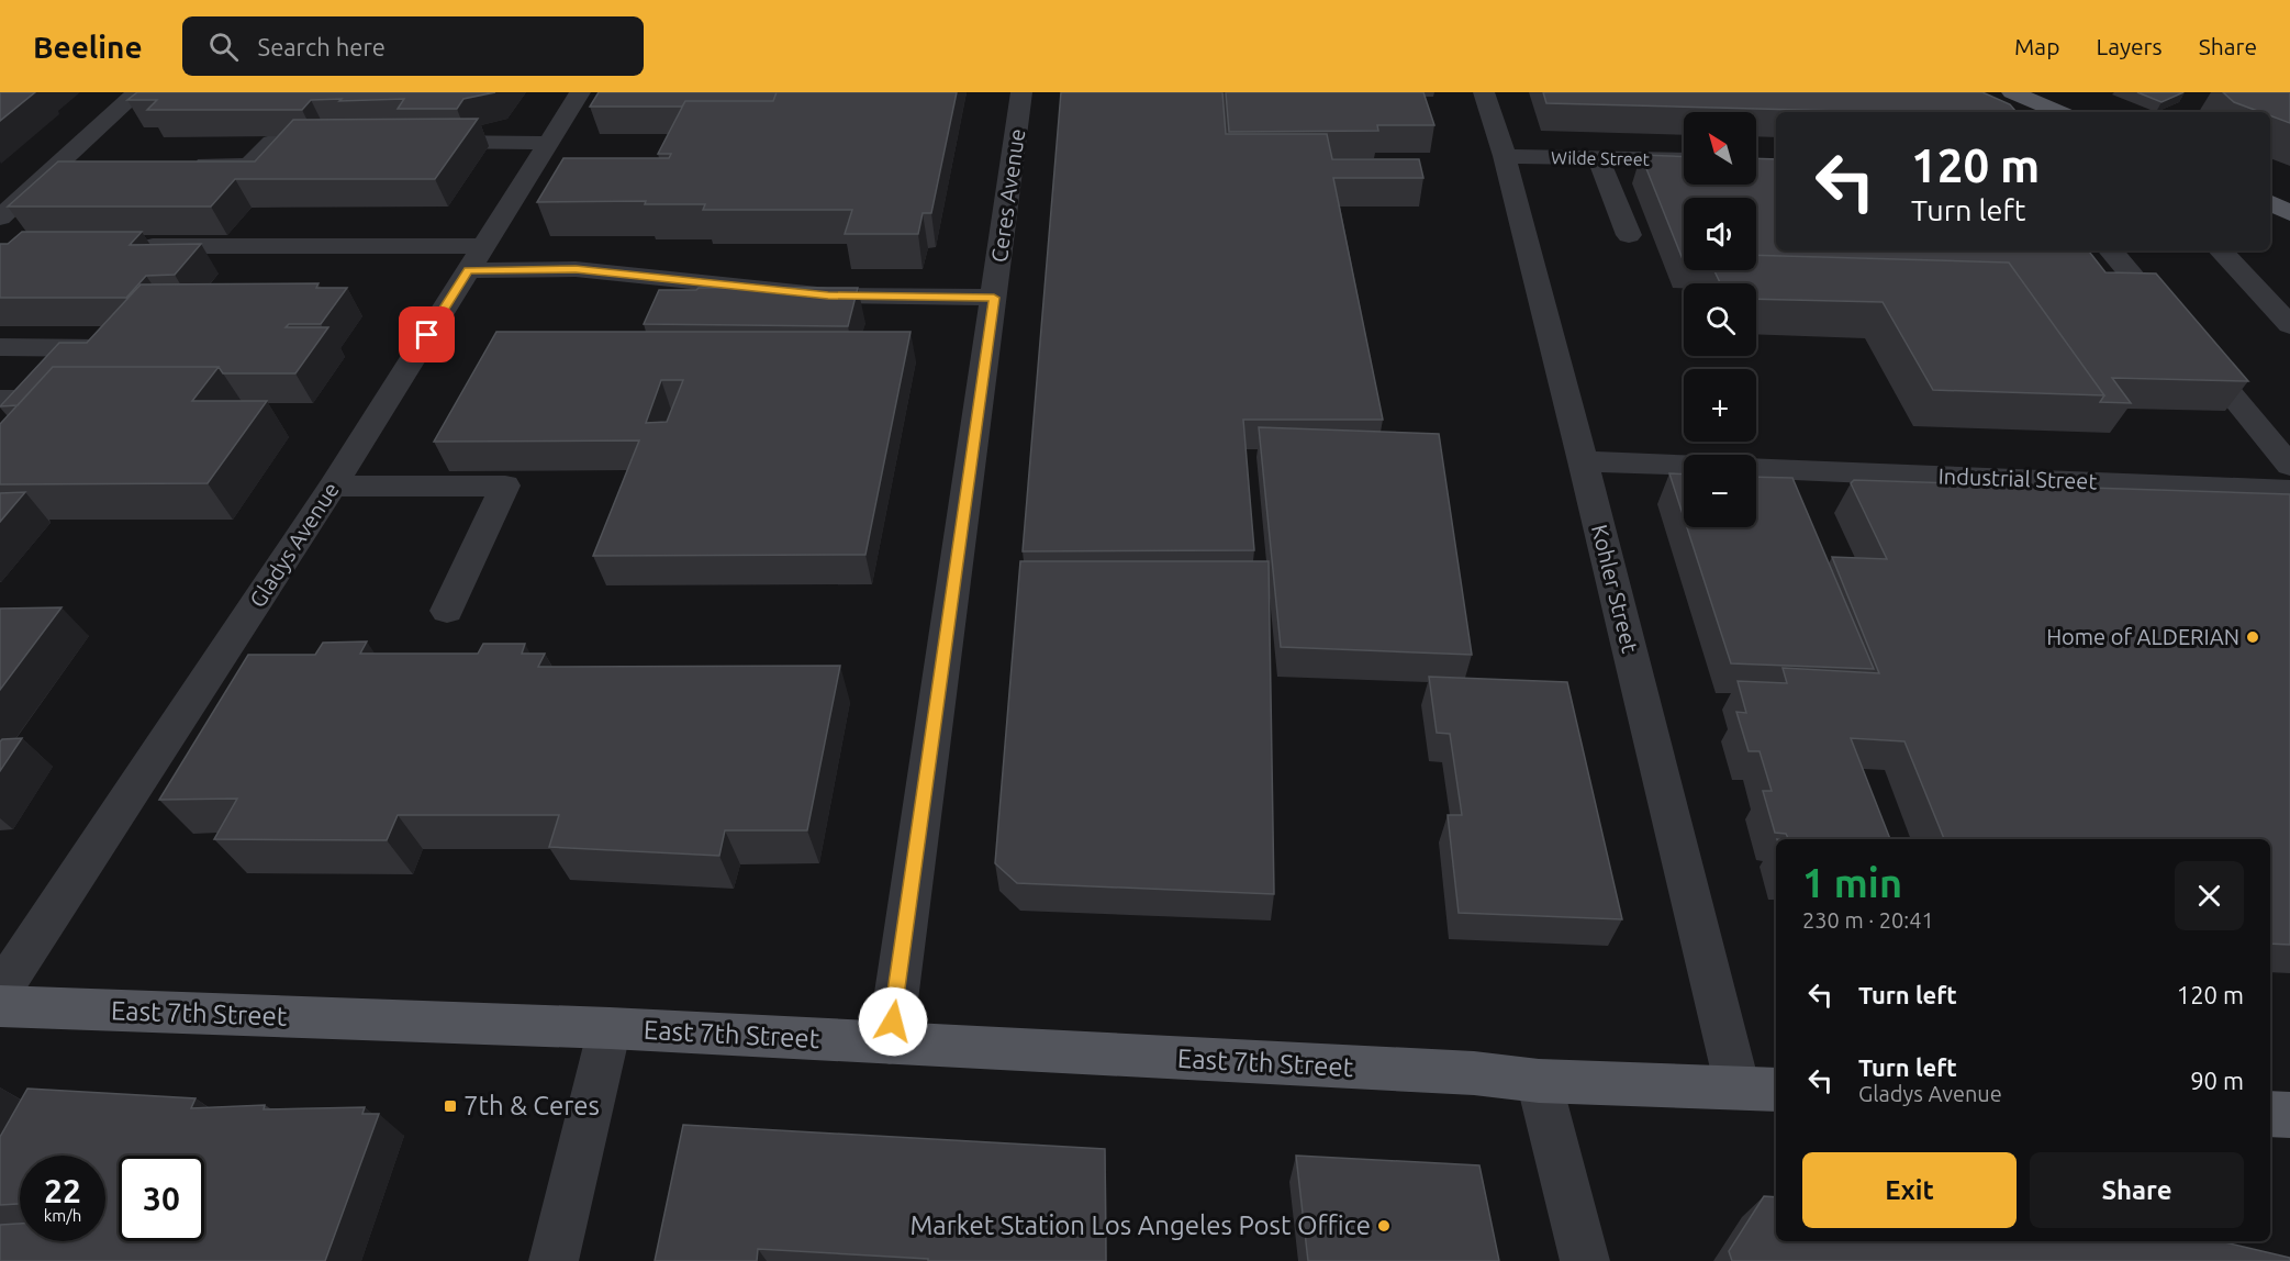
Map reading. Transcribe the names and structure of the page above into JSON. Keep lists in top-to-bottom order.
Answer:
{
  "streets": {
    "main road": ["East 7th Street"],
    "street": [
      "Wilde Street",
      "Ceres Avenue",
      "Industrial Street",
      "Gladys Avenue",
      "Kohler Street"
    ]
  },
  "crossings": [
    ["Wilde Street", "Kohler Street"],
    ["Ceres Avenue", "East 7th Street"],
    ["Kohler Street", "East 7th Street"]
  ],
  "places": {
    "other": ["Home of ALDERIAN", "Market Station Los Angeles Post Office"],
    "transit": ["7th & Ceres"]
  },
  "north": "top left",
  "page": {
    "header": "Beeline",
    "search": "Search here",
    "nav": ["Map", "Layers", "Share"],
    "map_buttons": ["+", "−"],
    "turn": ["120 m", "Turn left"],
    "heading": ["1 min", "230 m · 20:41"],
    "list": [
      {
        "name": "Turn left",
        "value": "120 m"
      },
      {
        "name": "Turn left",
        "note": "Gladys Avenue",
        "value": "90 m"
      }
    ],
    "buttons": ["Exit", "Share"],
    "speed": "22 km/h",
    "limit": "30"
  }
}
